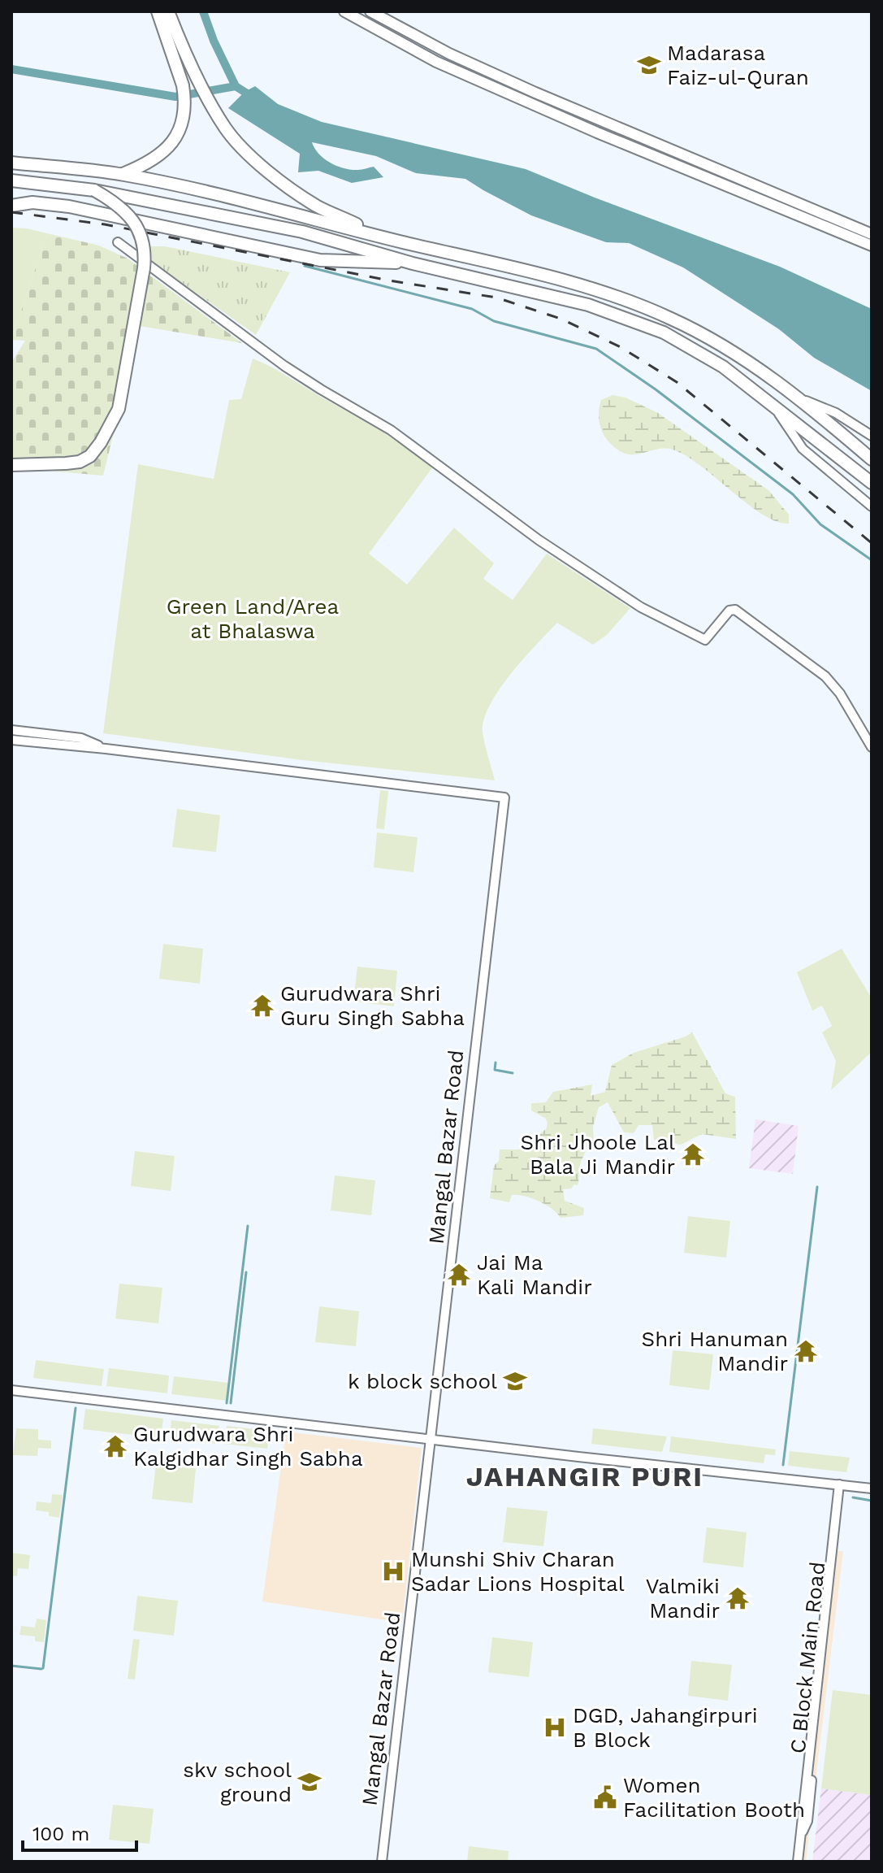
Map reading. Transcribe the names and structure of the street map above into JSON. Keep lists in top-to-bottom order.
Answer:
{
  "streets": {
    "street": ["Mangal Bazar Road", "C Block Main Road"]
  },
  "districts": ["JAHANGIR PURI"],
  "parks": ["Green Land/Area at Bhalaswa"],
  "places": {
    "school or university": ["Madarasa Faiz-ul-Quran", "k block school", "skv school ground"],
    "temple": [
      "Gurudwara Shri Guru Singh Sabha",
      "Shri Jhoole Lal Bala Ji Mandir",
      "Jai Ma Kali Mandir",
      "Shri Hanuman Mandir",
      "Gurudwara Shri Kalgidhar Singh Sabha",
      "Valmiki Mandir"
    ],
    "hospital": ["Munshi Shiv Charan Sadar Lions Hospital", "DGD, Jahangirpuri B Block"],
    "public building": ["Women Facilitation Booth"]
  },
  "scale_bar": "100 m"
}
